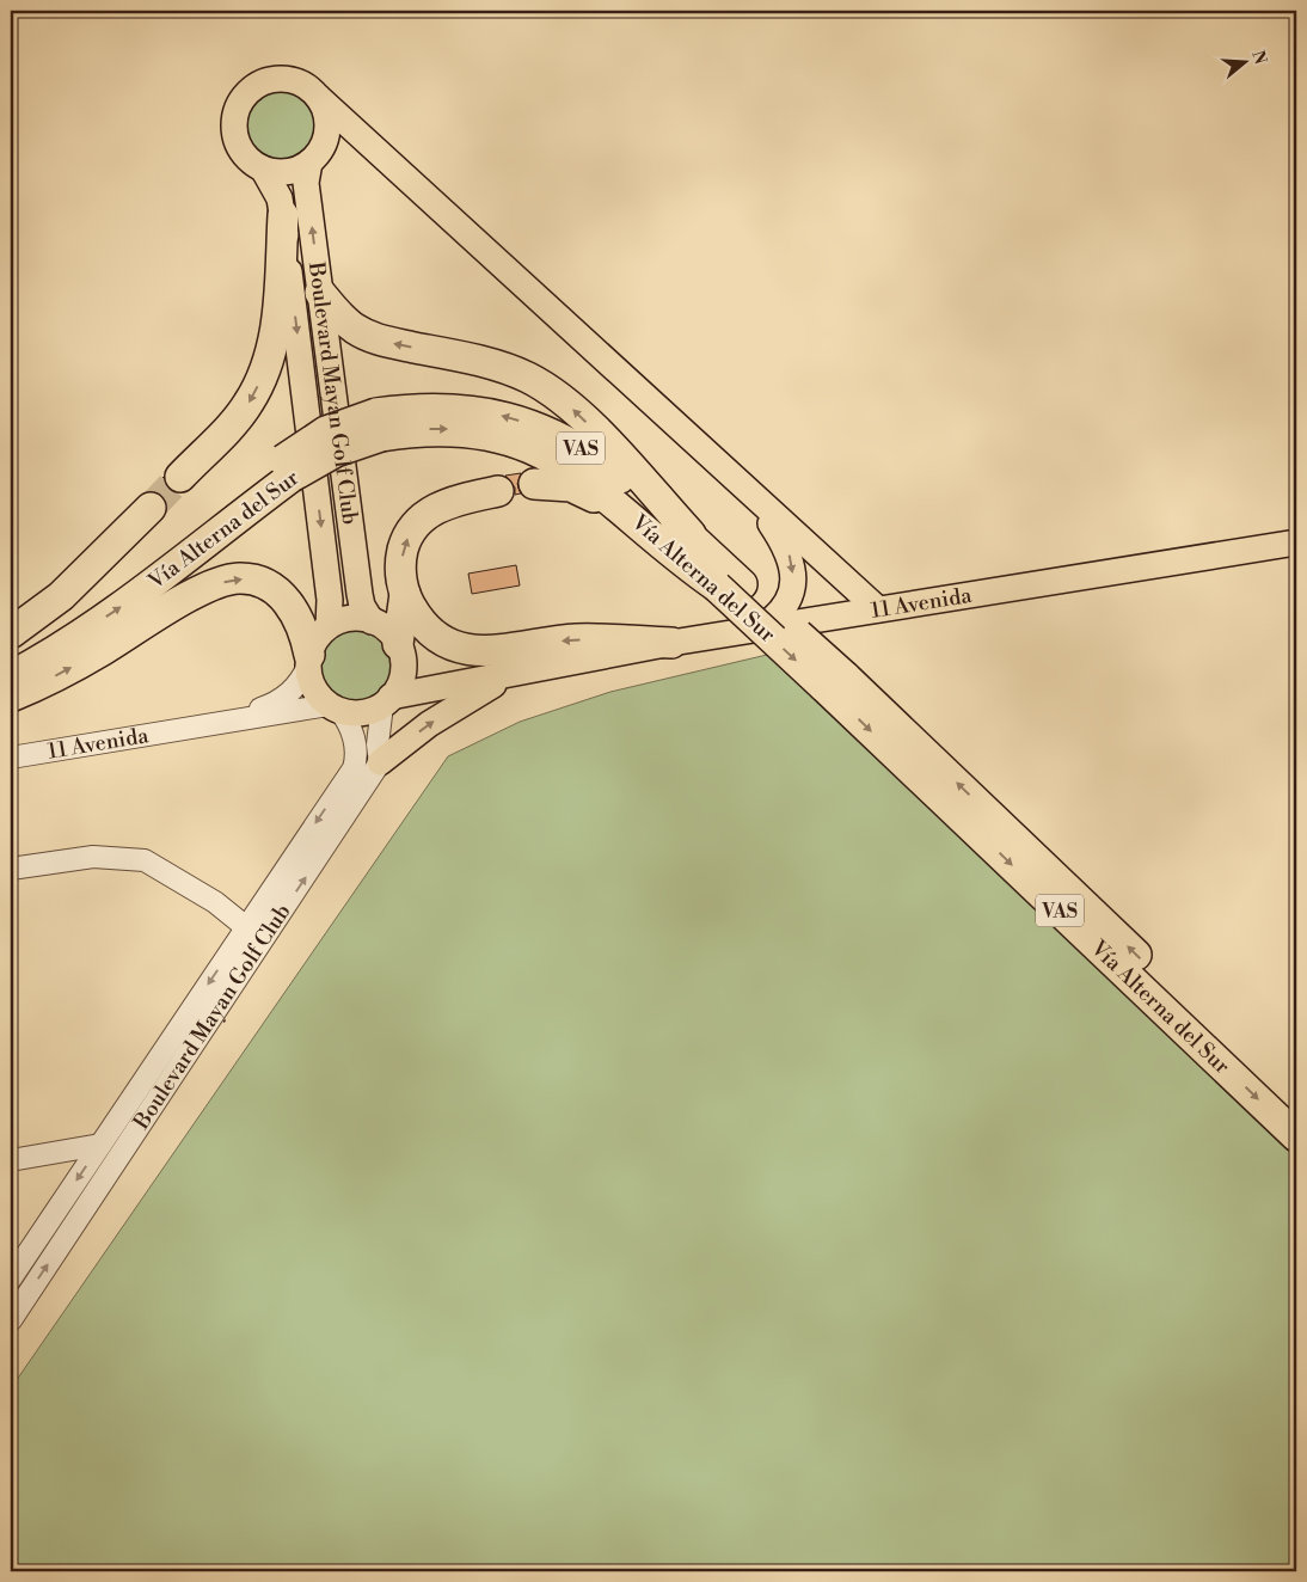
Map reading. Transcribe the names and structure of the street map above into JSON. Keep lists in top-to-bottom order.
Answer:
{
  "streets": {
    "highway": ["VAS", "Vía Alterna del Sur"],
    "main road": ["Boulevard Mayan Golf Club", "11 Avenida"]
  },
  "crossings": [
    ["Boulevard Mayan Golf Club", "11 Avenida"]
  ],
  "north": "right"
}
